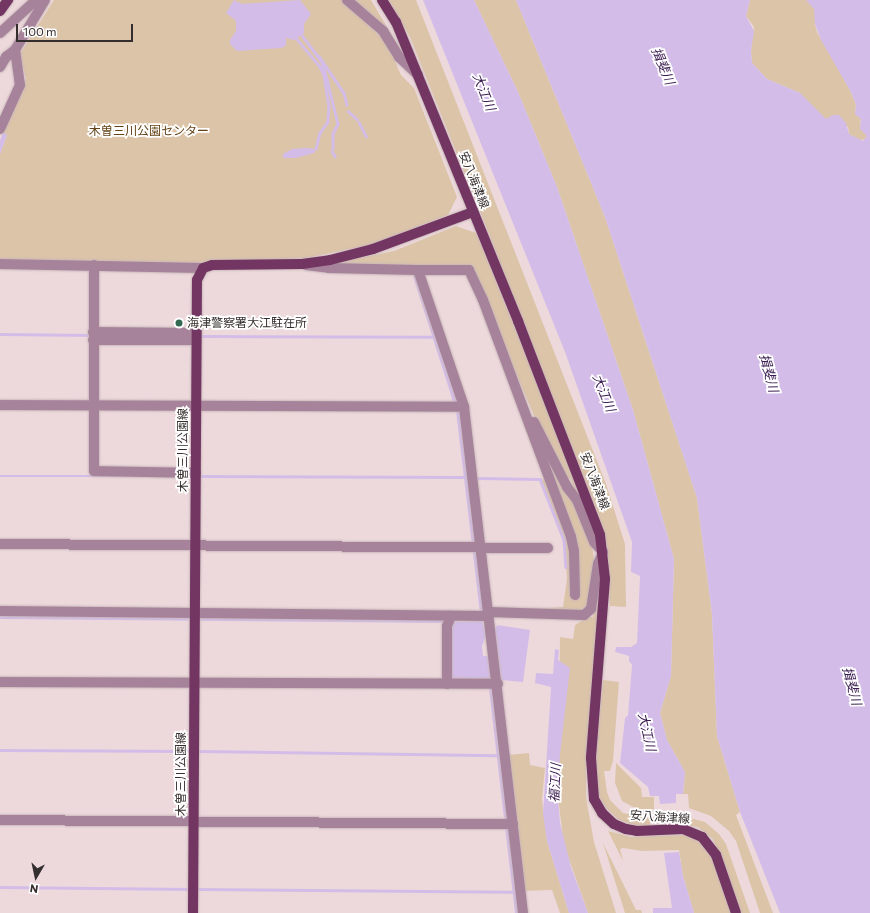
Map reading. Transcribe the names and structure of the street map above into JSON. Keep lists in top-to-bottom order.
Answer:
{
  "streets": {
    "main road": ["安八海津線", "木曽三川公園線"]
  },
  "water": ["揖斐川", "大江川", "福江川"],
  "parks": ["木曽三川公園センター"],
  "places": ["海津警察署大江駐在所"],
  "scale_bar": "100 m",
  "north": "bottom"
}
